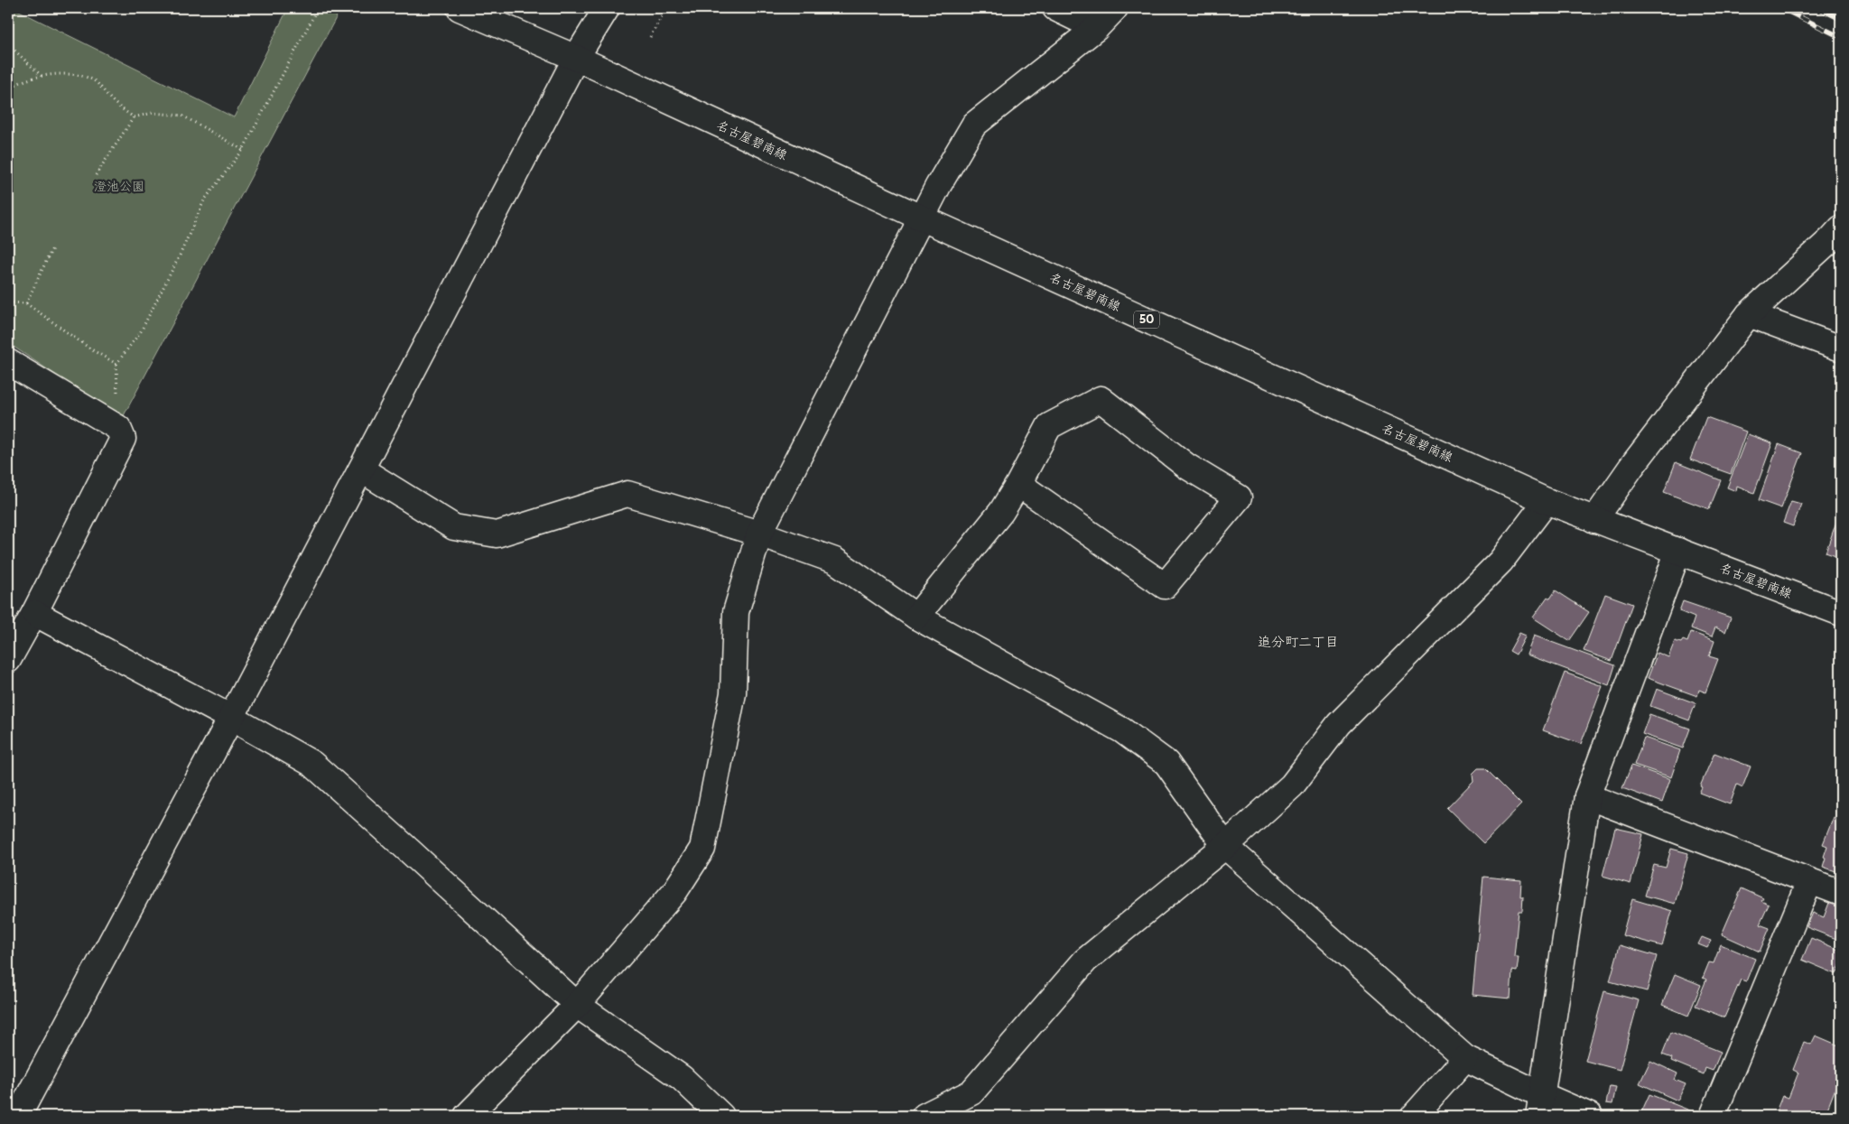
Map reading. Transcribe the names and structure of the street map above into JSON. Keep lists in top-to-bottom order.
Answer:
{
  "streets": {
    "street": ["名古屋碧南線", "50"]
  },
  "districts": ["追分町二丁目"],
  "parks": ["澄池公園"]
}
